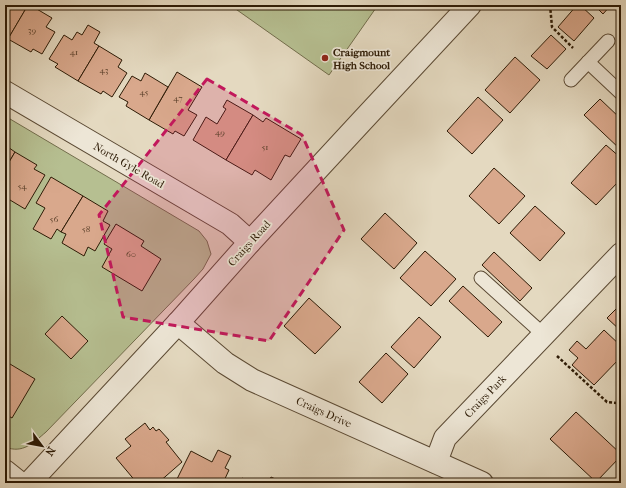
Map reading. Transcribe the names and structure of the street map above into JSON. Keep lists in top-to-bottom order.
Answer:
{
  "streets": {
    "street": [
      "North Gyle Road",
      "Craigs Road",
      "Craigs Park",
      "Craigs Drive"
    ]
  },
  "crossings": [
    ["North Gyle Road", "Craigs Road"],
    ["Craigs Road", "Craigs Drive"],
    ["Craigs Park", "Craigs Drive"]
  ],
  "places": ["Craigmount High School"],
  "house_numbers": [
    "39",
    "41",
    "43",
    "45",
    "47",
    "49",
    "51",
    "54",
    "56",
    "58",
    "60"
  ],
  "north": "bottom right"
}
